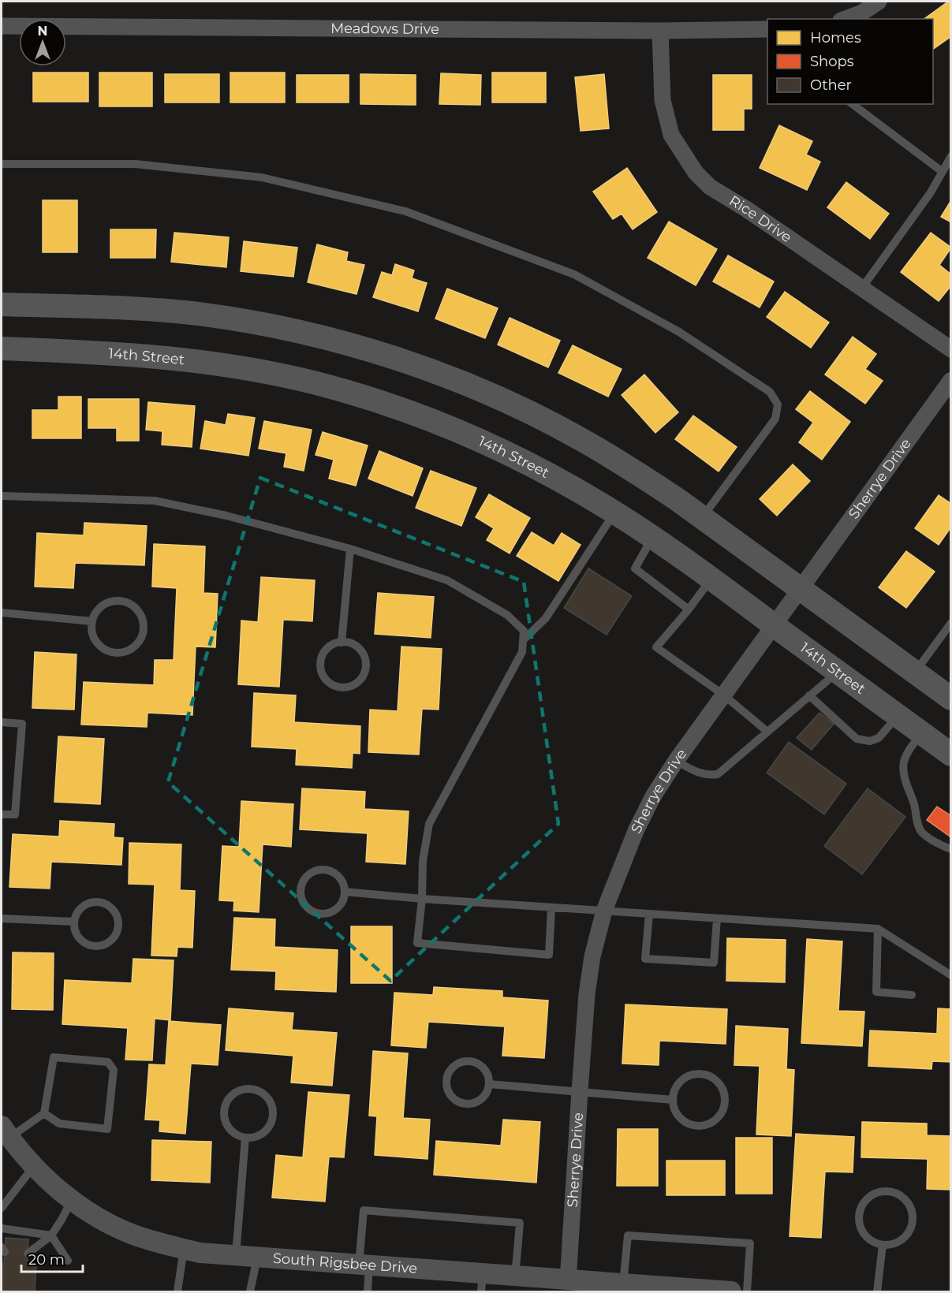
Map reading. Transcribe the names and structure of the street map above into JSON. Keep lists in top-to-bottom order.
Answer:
{
  "streets": {
    "main road": ["14th Street"],
    "street": [
      "Meadows Drive",
      "Rice Drive",
      "Sherrye Drive",
      "South Rigsbee Drive"
    ]
  },
  "crossings": [
    ["Meadows Drive", "Rice Drive"],
    ["14th Street", "Sherrye Drive"],
    ["Sherrye Drive", "South Rigsbee Drive"]
  ],
  "legend": ["Homes", "Shops", "Other"],
  "scale_bar": "20 m",
  "north": "top"
}
